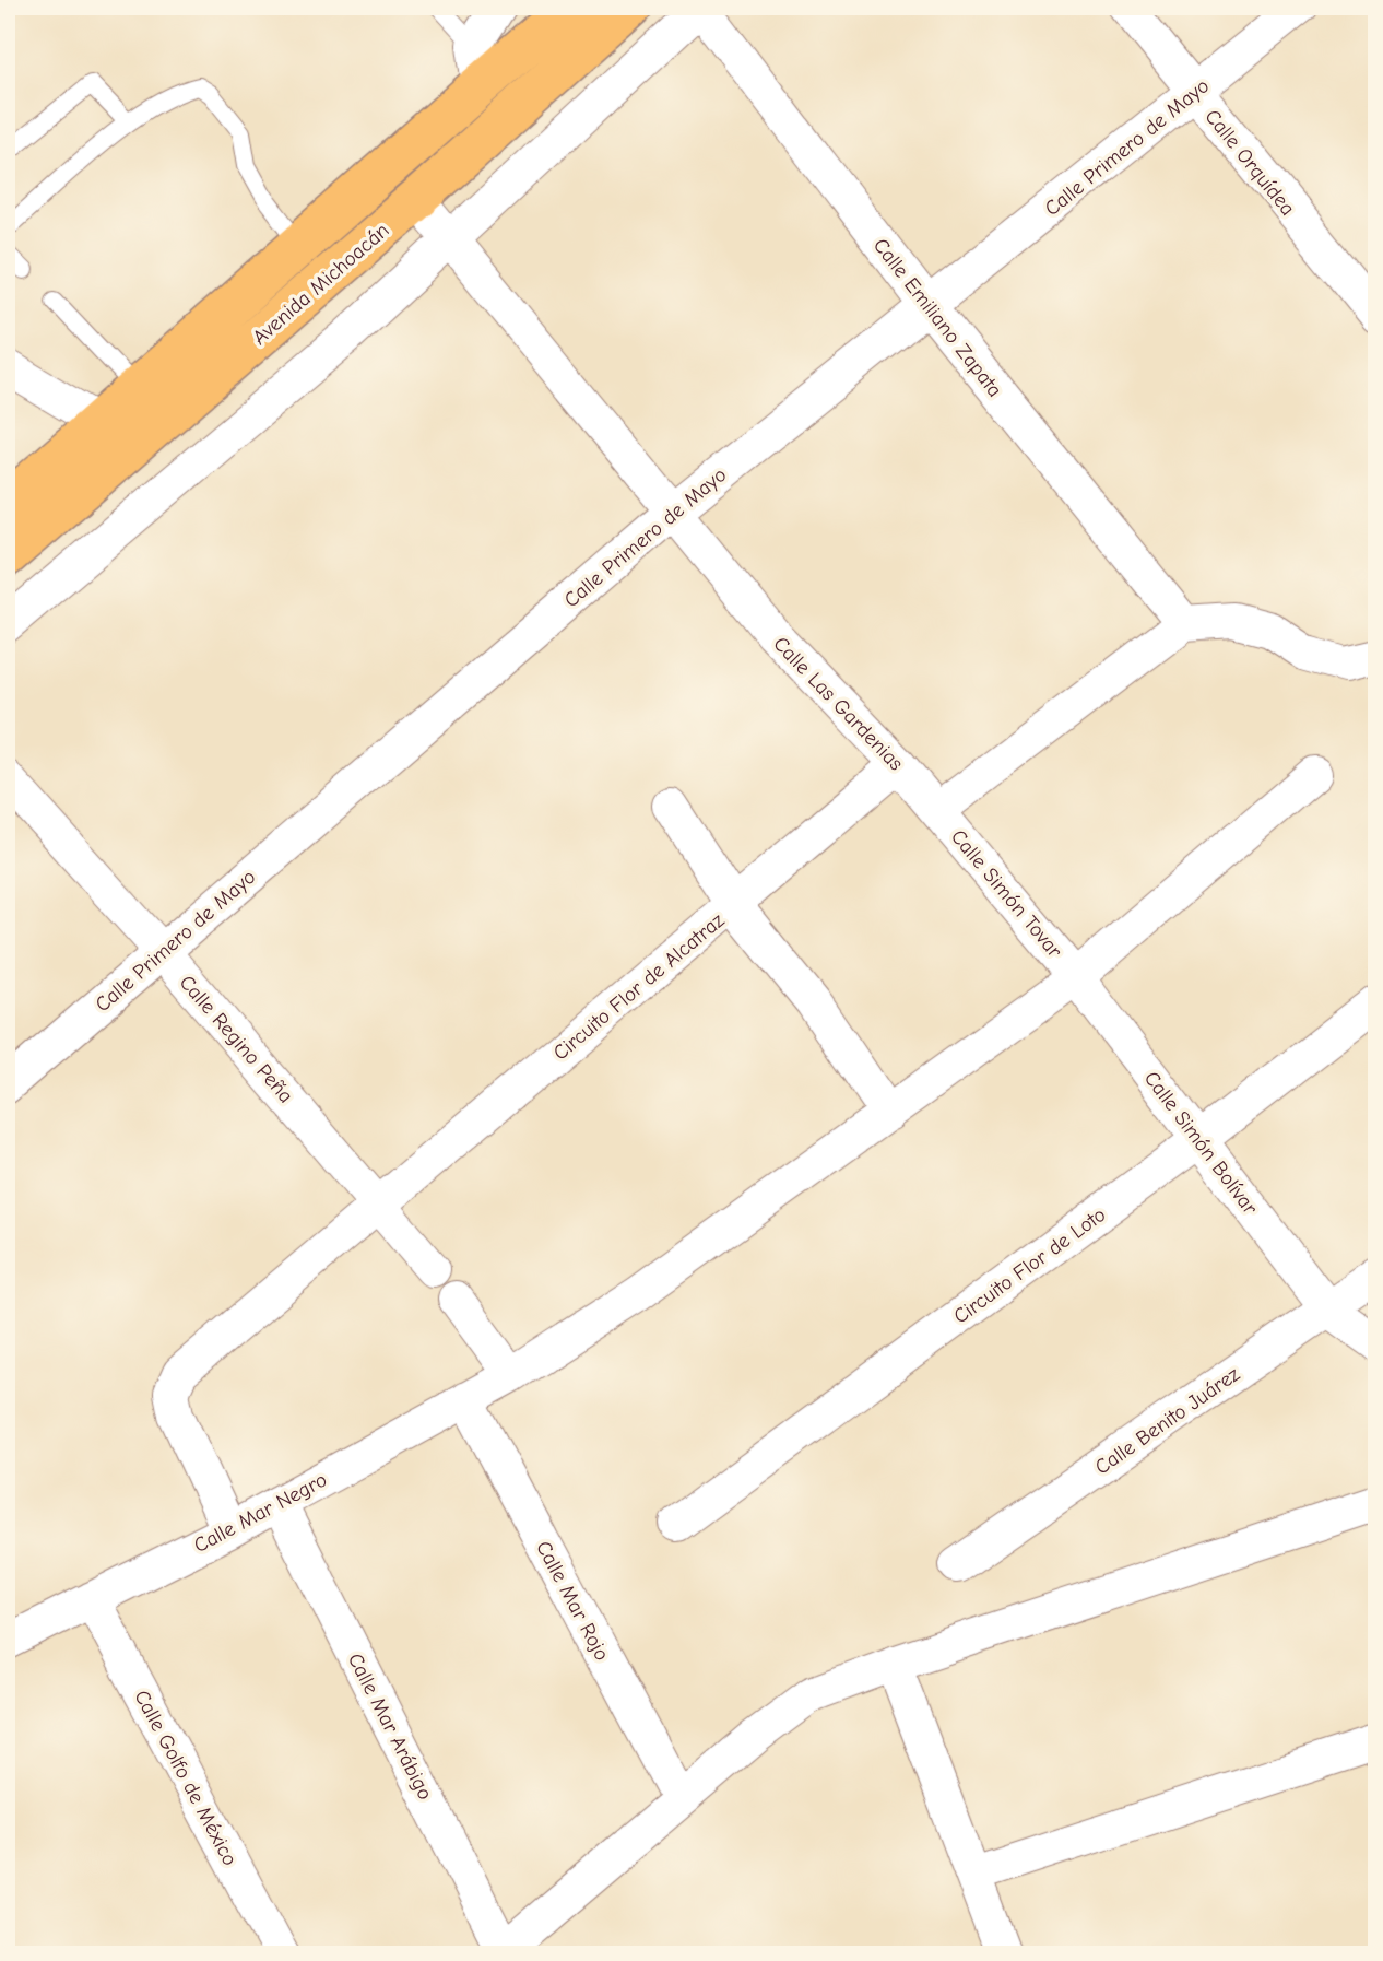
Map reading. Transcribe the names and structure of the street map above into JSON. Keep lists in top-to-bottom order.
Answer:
{
  "streets": {
    "main road": ["Avenida Michoacán"],
    "street": [
      "Calle Primero de Mayo",
      "Calle Orquídea",
      "Calle Emiliano Zapata",
      "Calle Las Gardenias",
      "Calle Simón Tovar",
      "Circuito Flor de Alcatraz",
      "Calle Regino Peña",
      "Calle Simón Bolívar",
      "Circuito Flor de Loto",
      "Calle Benito Juárez",
      "Calle Mar Negro",
      "Calle Mar Rojo",
      "Calle Mar Arábigo",
      "Calle Golfo de México"
    ]
  },
  "crossings": [
    ["Calle Primero de Mayo", "Calle Orquídea"],
    ["Calle Primero de Mayo", "Calle Emiliano Zapata"],
    ["Calle Primero de Mayo", "Calle Las Gardenias"],
    ["Calle Primero de Mayo", "Calle Regino Peña"],
    ["Avenida Michoacán", "Calle Las Gardenias"],
    ["Calle Las Gardenias", "Calle Simón Tovar"],
    ["Calle Simón Tovar", "Calle Simón Bolívar"],
    ["Circuito Flor de Alcatraz", "Calle Regino Peña"],
    ["Circuito Flor de Alcatraz", "Calle Mar Negro"],
    ["Calle Simón Bolívar", "Circuito Flor de Loto"],
    ["Calle Simón Bolívar", "Calle Benito Juárez"],
    ["Calle Mar Negro", "Calle Mar Rojo"],
    ["Calle Mar Negro", "Calle Mar Arábigo"],
    ["Calle Mar Negro", "Calle Golfo de México"]
  ]
}
